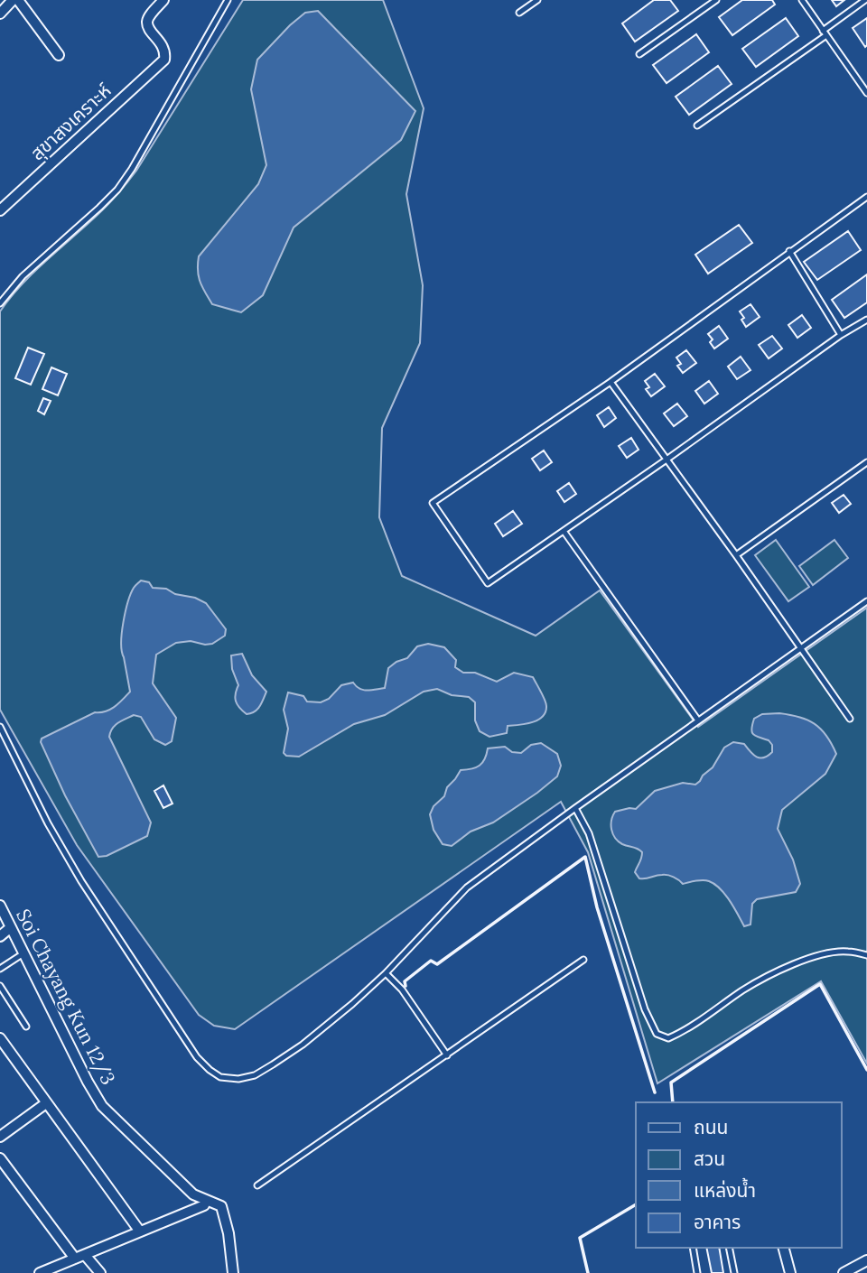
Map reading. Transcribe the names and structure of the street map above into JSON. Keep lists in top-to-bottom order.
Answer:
{
  "streets": {
    "street": ["สุขาสงเคราะห์", "Soi Chayang Kun 12/3"]
  },
  "legend": [
    "ถนน",
    "สวน",
    "แหล่งน้ำ",
    "อาคาร"
  ]
}
